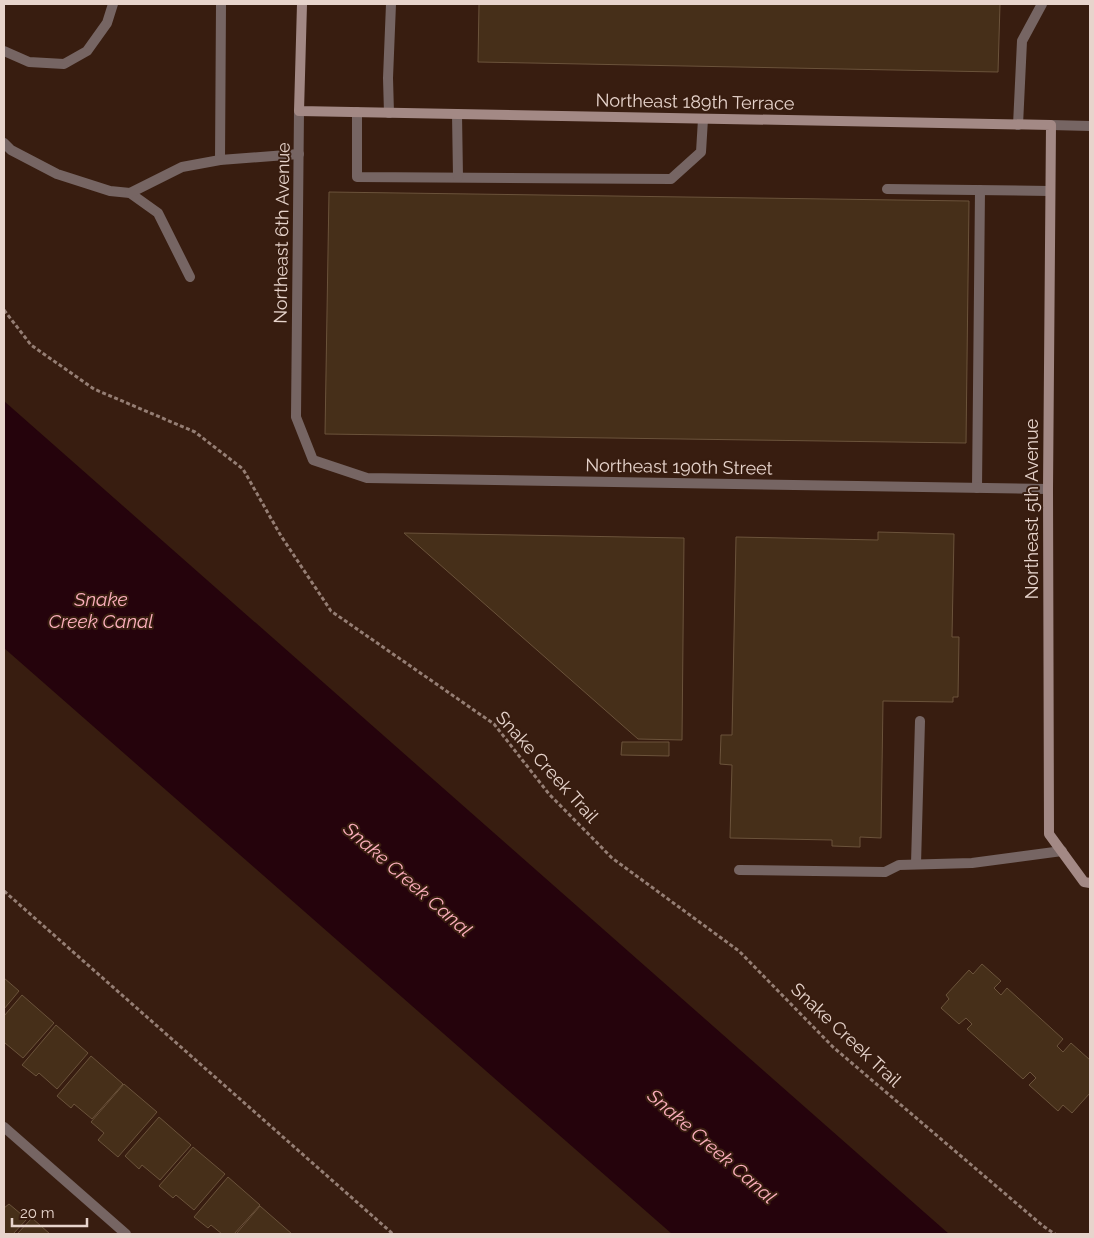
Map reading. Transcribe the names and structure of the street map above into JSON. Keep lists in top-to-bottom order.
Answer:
{
  "streets": {
    "street": [
      "Northeast 189th Terrace",
      "Northeast 6th Avenue",
      "Northeast 190th Street",
      "Northeast 5th Avenue"
    ],
    "path": ["Snake Creek Trail"]
  },
  "crossings": [
    ["Northeast 189th Terrace", "Northeast 6th Avenue"],
    ["Northeast 189th Terrace", "Northeast 5th Avenue"],
    ["Northeast 6th Avenue", "Northeast 190th Street"],
    ["Northeast 190th Street", "Northeast 5th Avenue"]
  ],
  "water": ["Snake Creek Canal"],
  "scale_bar": "20 m"
}
